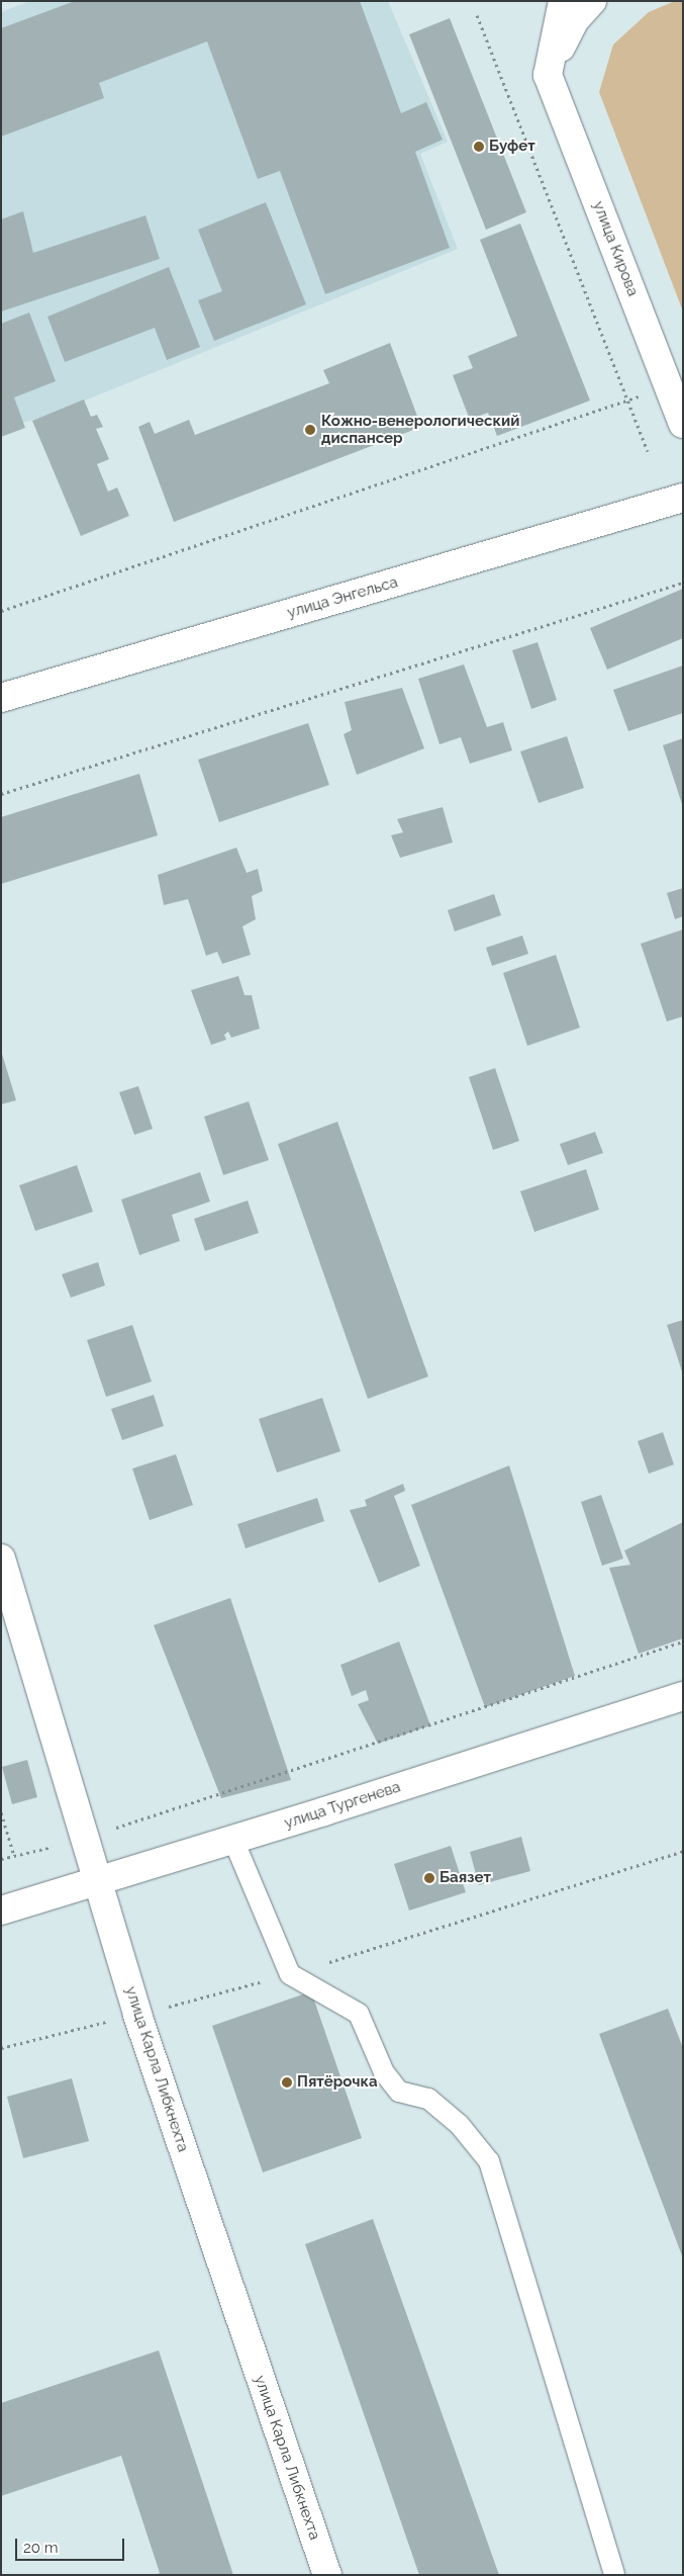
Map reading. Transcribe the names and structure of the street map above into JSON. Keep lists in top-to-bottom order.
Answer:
{
  "streets": {
    "street": [
      "улица Кирова",
      "улица Энгельса",
      "улица Тургенева",
      "улица Карла Либкнехта"
    ]
  },
  "crossings": [
    ["улица Тургенева", "улица Карла Либкнехта"]
  ],
  "places": [
    "Буфет",
    "Кожно-венерологический диспансер",
    "Баязет",
    "Пятёрочка"
  ],
  "scale_bar": "20 m"
}
